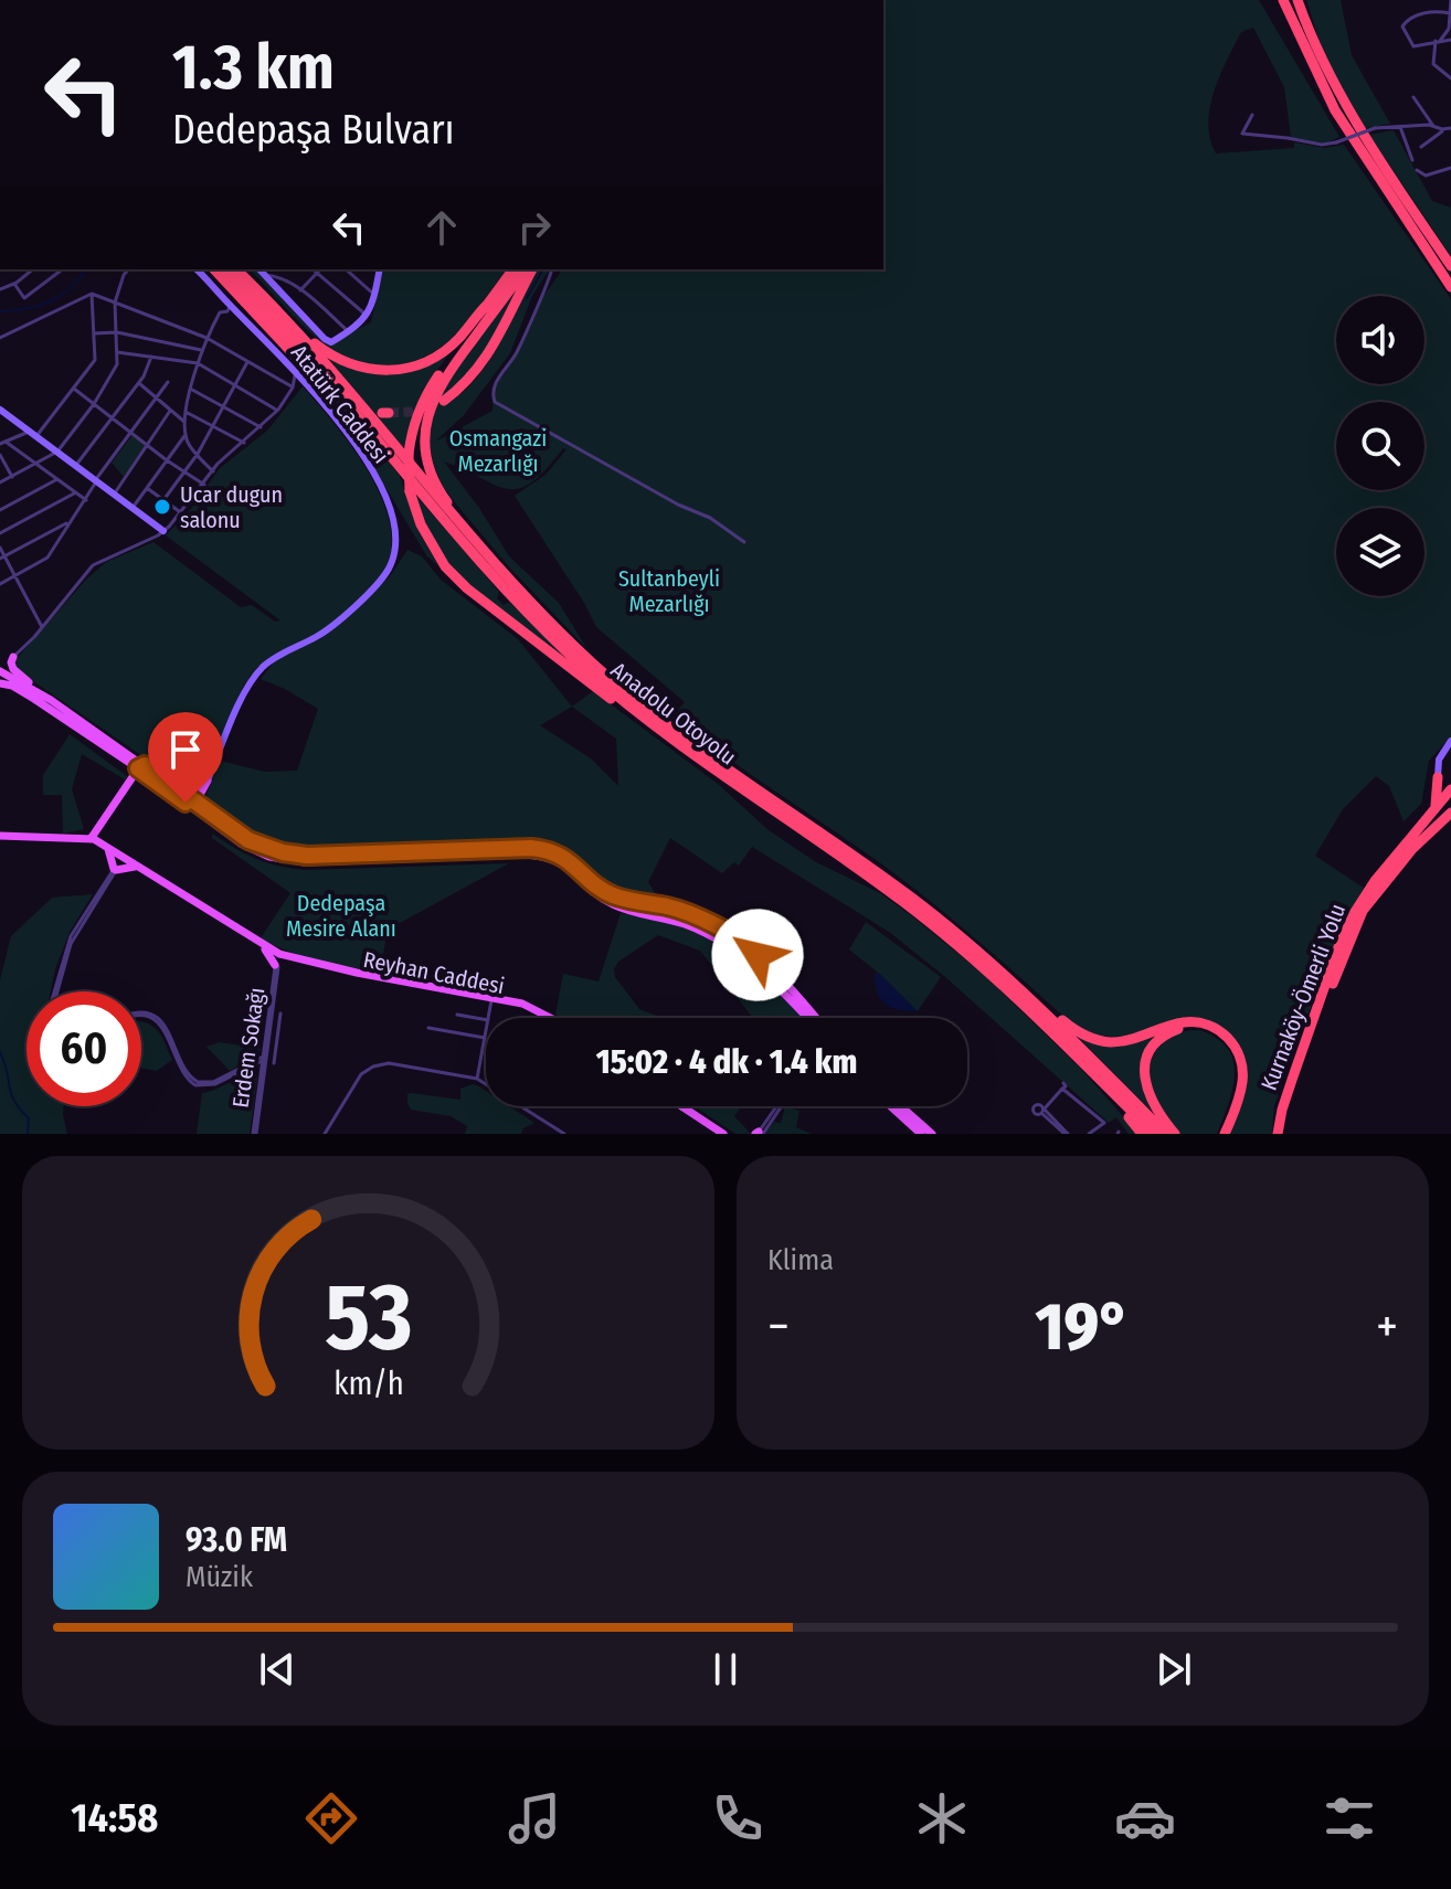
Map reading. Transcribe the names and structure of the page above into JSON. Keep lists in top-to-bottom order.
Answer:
{
  "streets": {
    "highway": ["Anadolu Otoyolu", "Kurnaköy-Ömerli Yolu"],
    "main road": ["Reyhan Caddesi"],
    "street": ["Atatürk Caddesi", "Erdem Sokağı"]
  },
  "crossings": [
    ["Reyhan Caddesi", "Erdem Sokağı"]
  ],
  "parks": ["Osmangazi Mezarlığı", "Sultanbeyli Mezarlığı", "Dedepaşa Mesire Alanı"],
  "places": ["Ucar dugun salonu"],
  "page": {
    "turn": ["1.3 km", "Dedepaşa Bulvarı"],
    "limit": "60",
    "trip": "15:02 · 4 dk · 1.4 km",
    "tile": "Klima",
    "heat": ["−", "19°", "+"],
    "song": ["93.0 FM", "Müzik"],
    "tabs": "14:58",
    "gauge": ["53", "km/h"]
  }
}
